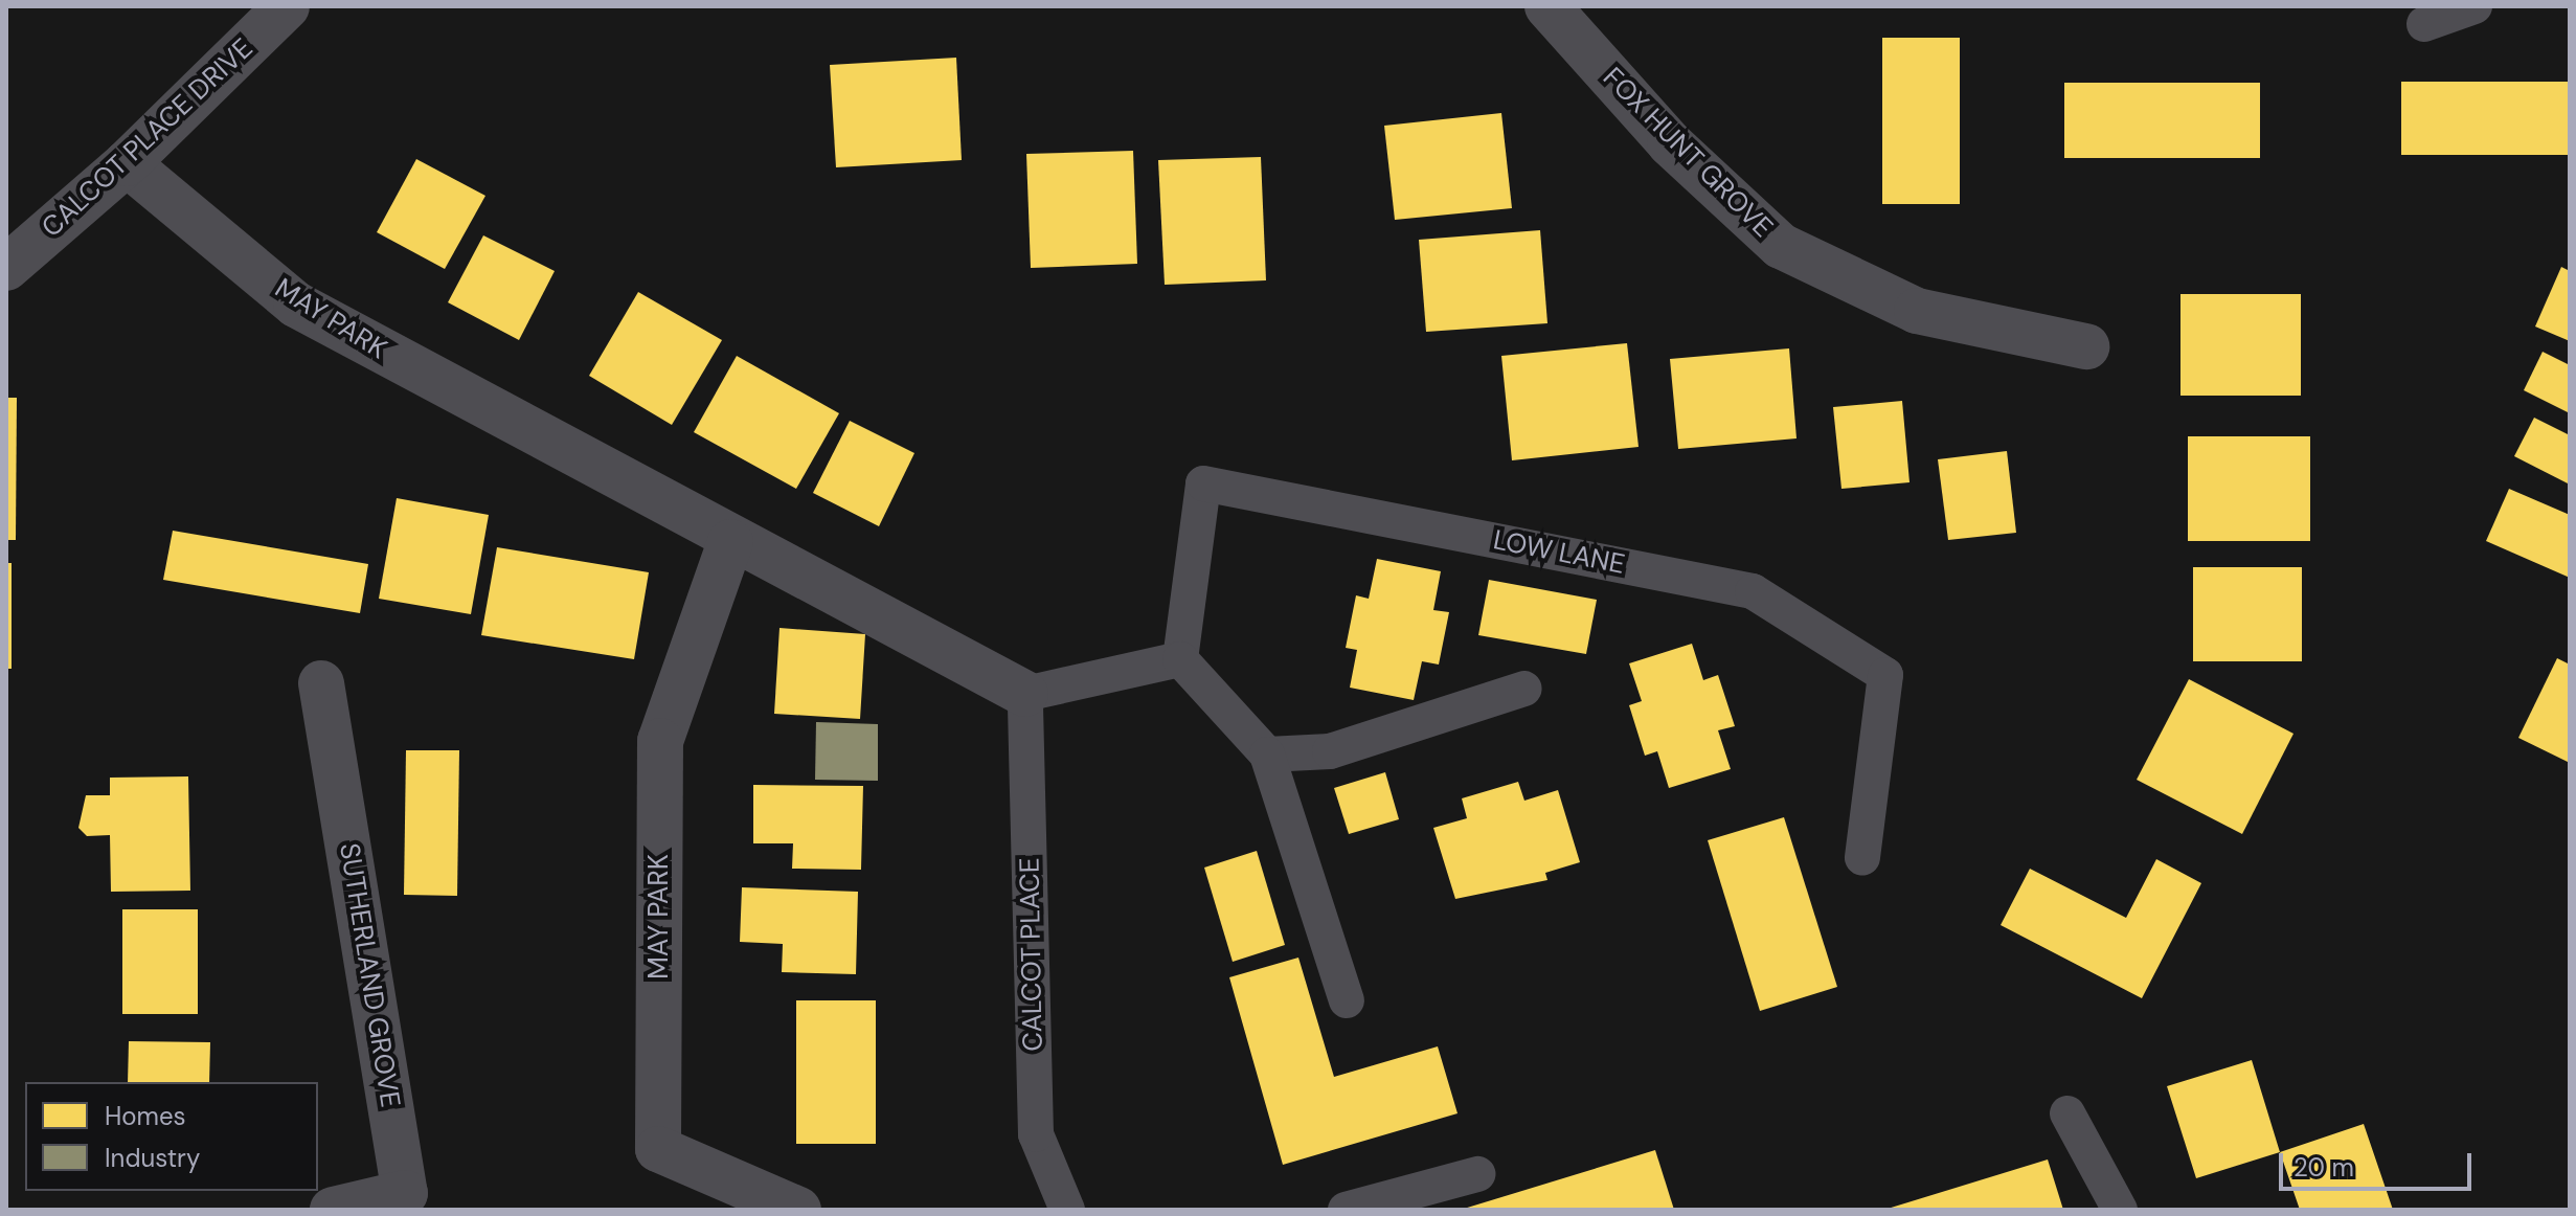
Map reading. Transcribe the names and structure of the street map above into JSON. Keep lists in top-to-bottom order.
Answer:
{
  "streets": {
    "street": [
      "CALCOT PLACE DRIVE",
      "FOX HUNT GROVE",
      "MAY PARK",
      "SUTHERLAND GROVE"
    ],
    "lane": ["LOW LANE", "CALCOT PLACE"]
  },
  "crossings": [
    ["CALCOT PLACE DRIVE", "MAY PARK"],
    ["MAY PARK", "CALCOT PLACE"]
  ],
  "legend": ["Homes", "Industry"],
  "scale_bar": "20 m"
}
